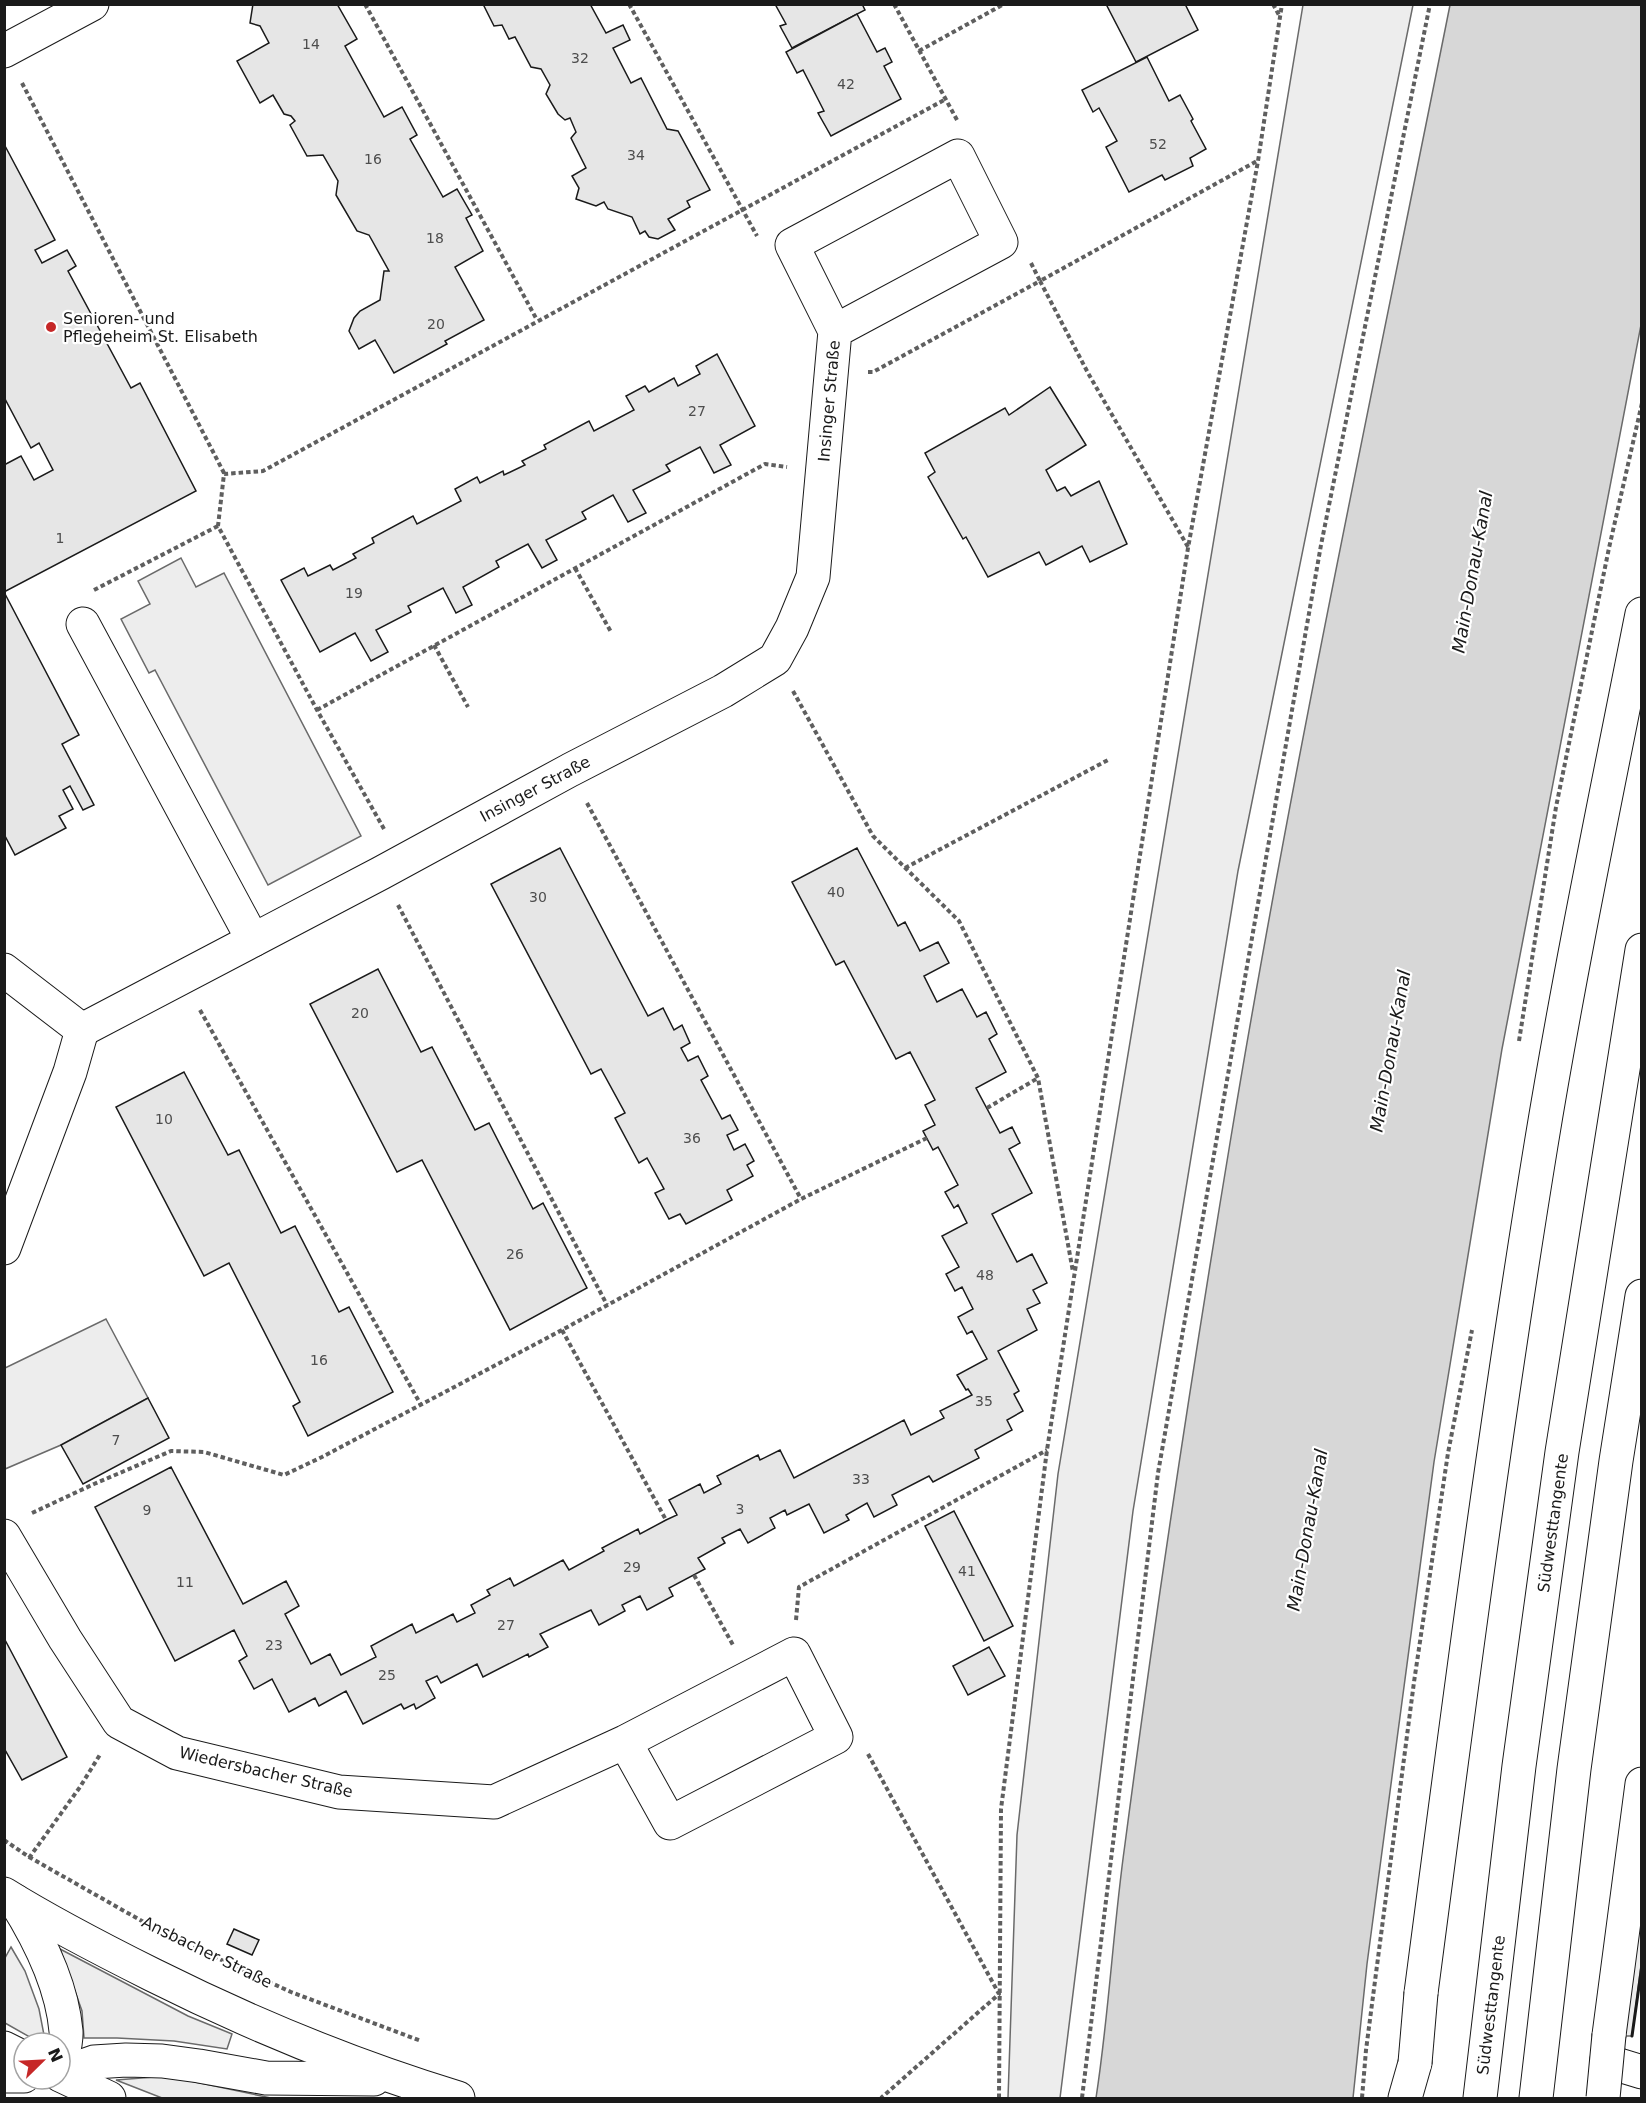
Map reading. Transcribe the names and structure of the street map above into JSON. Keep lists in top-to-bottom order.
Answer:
{
  "streets": {
    "main road": ["Insinger Straße", "Südwesttangente", "Wiedersbacher Straße"],
    "path": ["Ansbacher Straße"]
  },
  "water": ["Main-Donau-Kanal"],
  "places": ["Senioren- und Pflegeheim St. Elisabeth"],
  "house_numbers": [
    "14",
    "32",
    "42",
    "52",
    "34",
    "16",
    "18",
    "20",
    "27",
    "1",
    "19",
    "40",
    "30",
    "20",
    "10",
    "36",
    "26",
    "48",
    "16",
    "35",
    "7",
    "33",
    "3",
    "9",
    "29",
    "41",
    "11",
    "27",
    "23",
    "25"
  ],
  "north": "top right"
}
